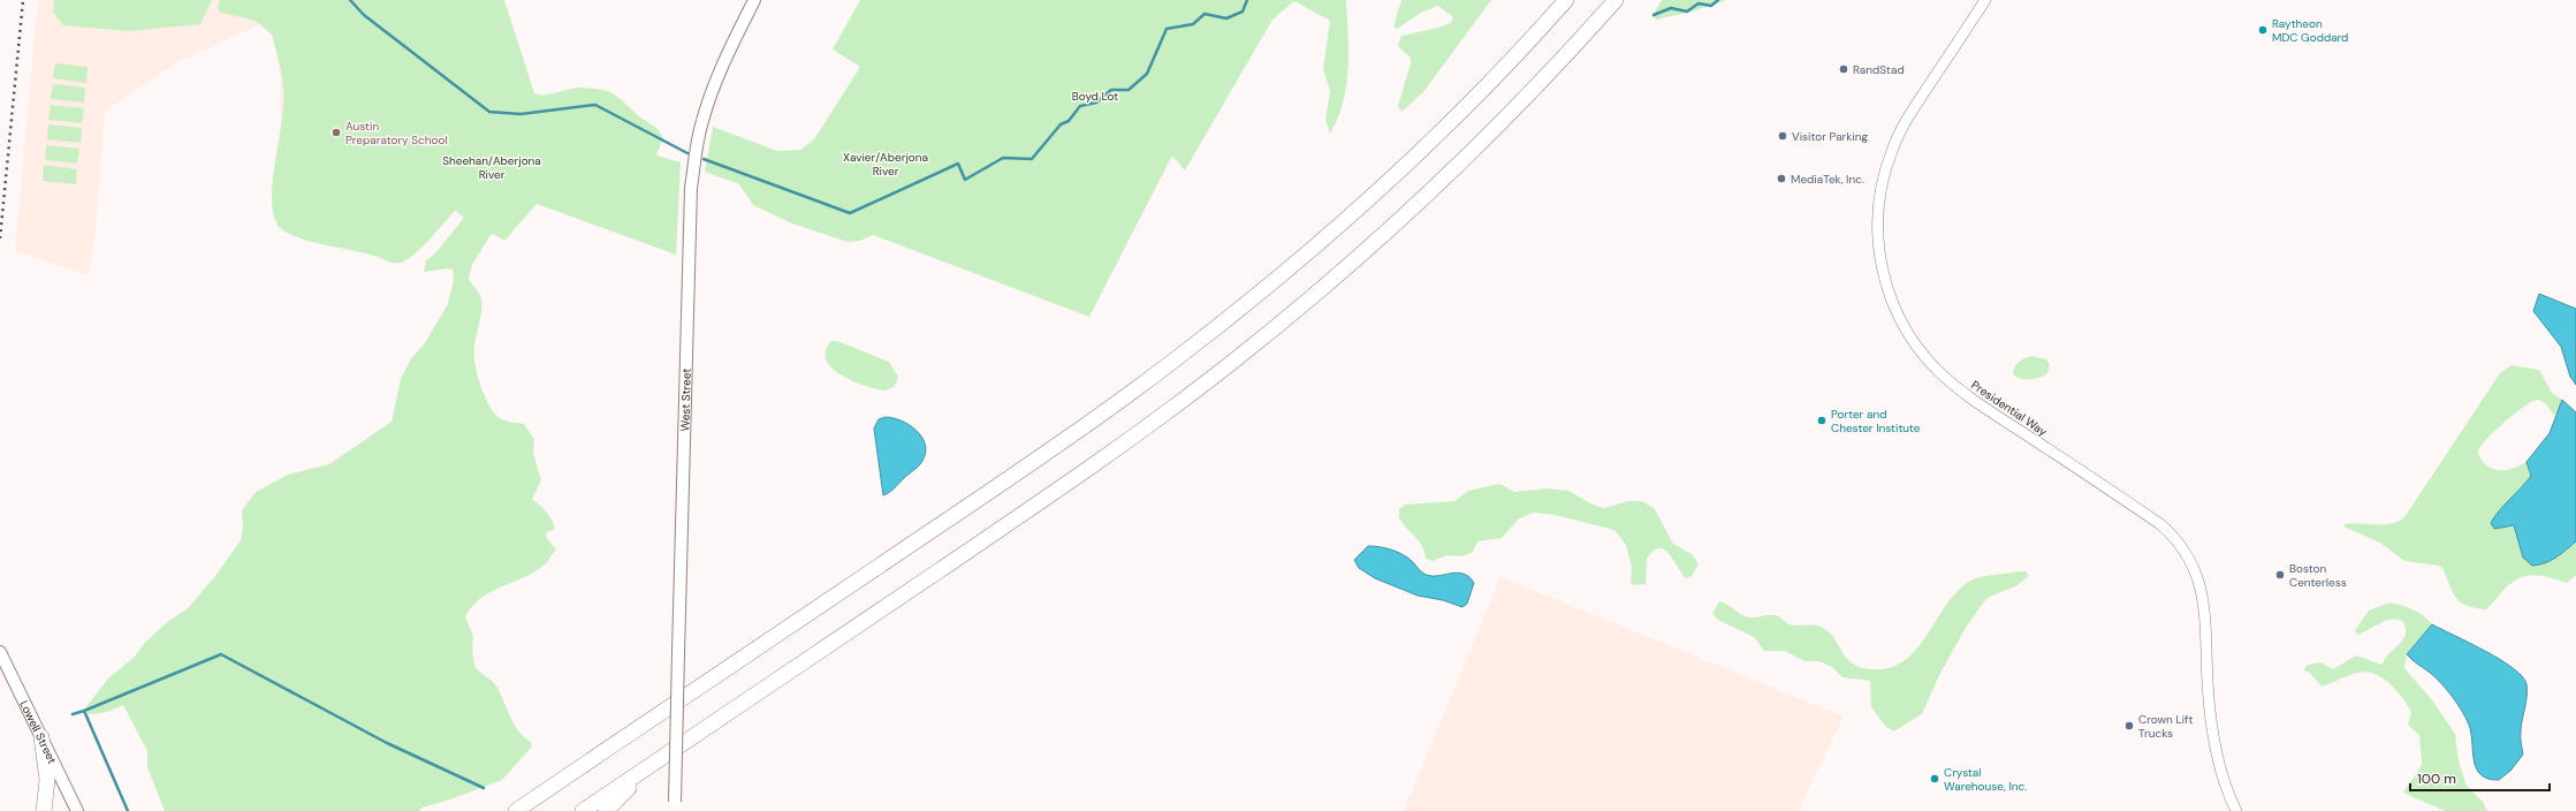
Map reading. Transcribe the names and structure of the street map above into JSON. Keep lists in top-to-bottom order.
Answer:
{
  "streets": {
    "main road": ["West Street", "Lowell Street"],
    "street": ["Presidential Way"]
  },
  "parks": ["Boyd Lot", "Xavier/Aberjona River", "Sheehan/Aberjona River"],
  "places": [
    "Raytheon MDC Goddard",
    "RandStad",
    "Austin Preparatory School",
    "Visitor Parking",
    "MediaTek, Inc.",
    "Porter and Chester Institute",
    "Boston Centerless",
    "Crown Lift Trucks",
    "Crystal Warehouse, Inc."
  ],
  "scale_bar": "100 m"
}
